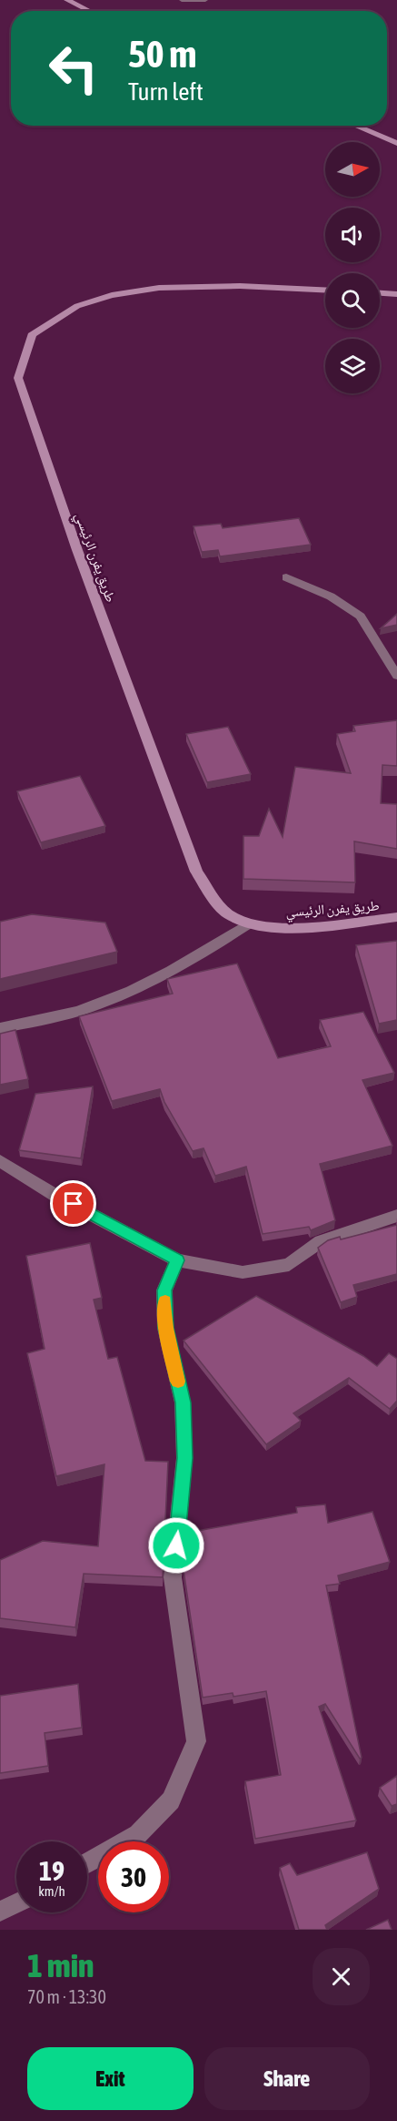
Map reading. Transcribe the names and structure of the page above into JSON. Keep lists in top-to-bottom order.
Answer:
{
  "streets": {
    "main road": ["طريق يفرن الرئيسي"]
  },
  "north": "right",
  "page": {
    "turn": ["50 m", "Turn left"],
    "speed": "19 km/h",
    "limit": "30",
    "heading": ["1 min", "70 m · 13:30"],
    "buttons": ["Exit", "Share"]
  }
}
